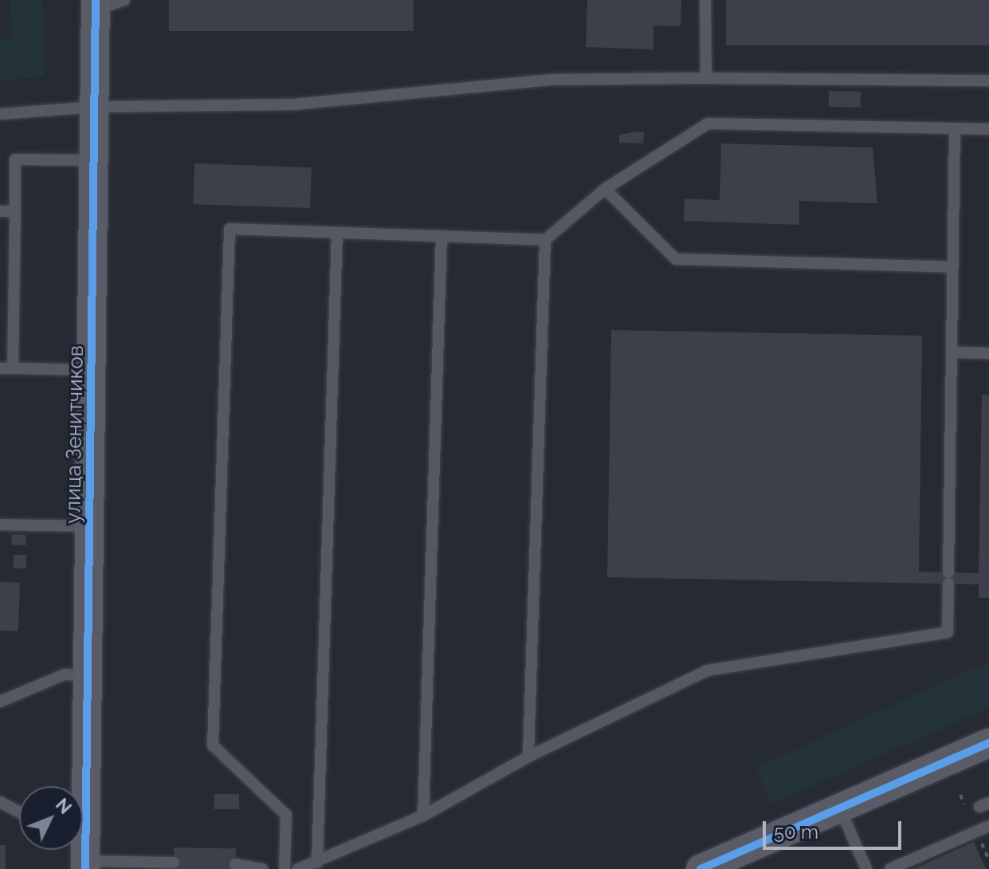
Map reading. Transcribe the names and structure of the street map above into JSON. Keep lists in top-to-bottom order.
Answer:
{
  "streets": {
    "street": ["улица Зенитчиков"]
  },
  "scale_bar": "50 m",
  "north": "top right"
}
